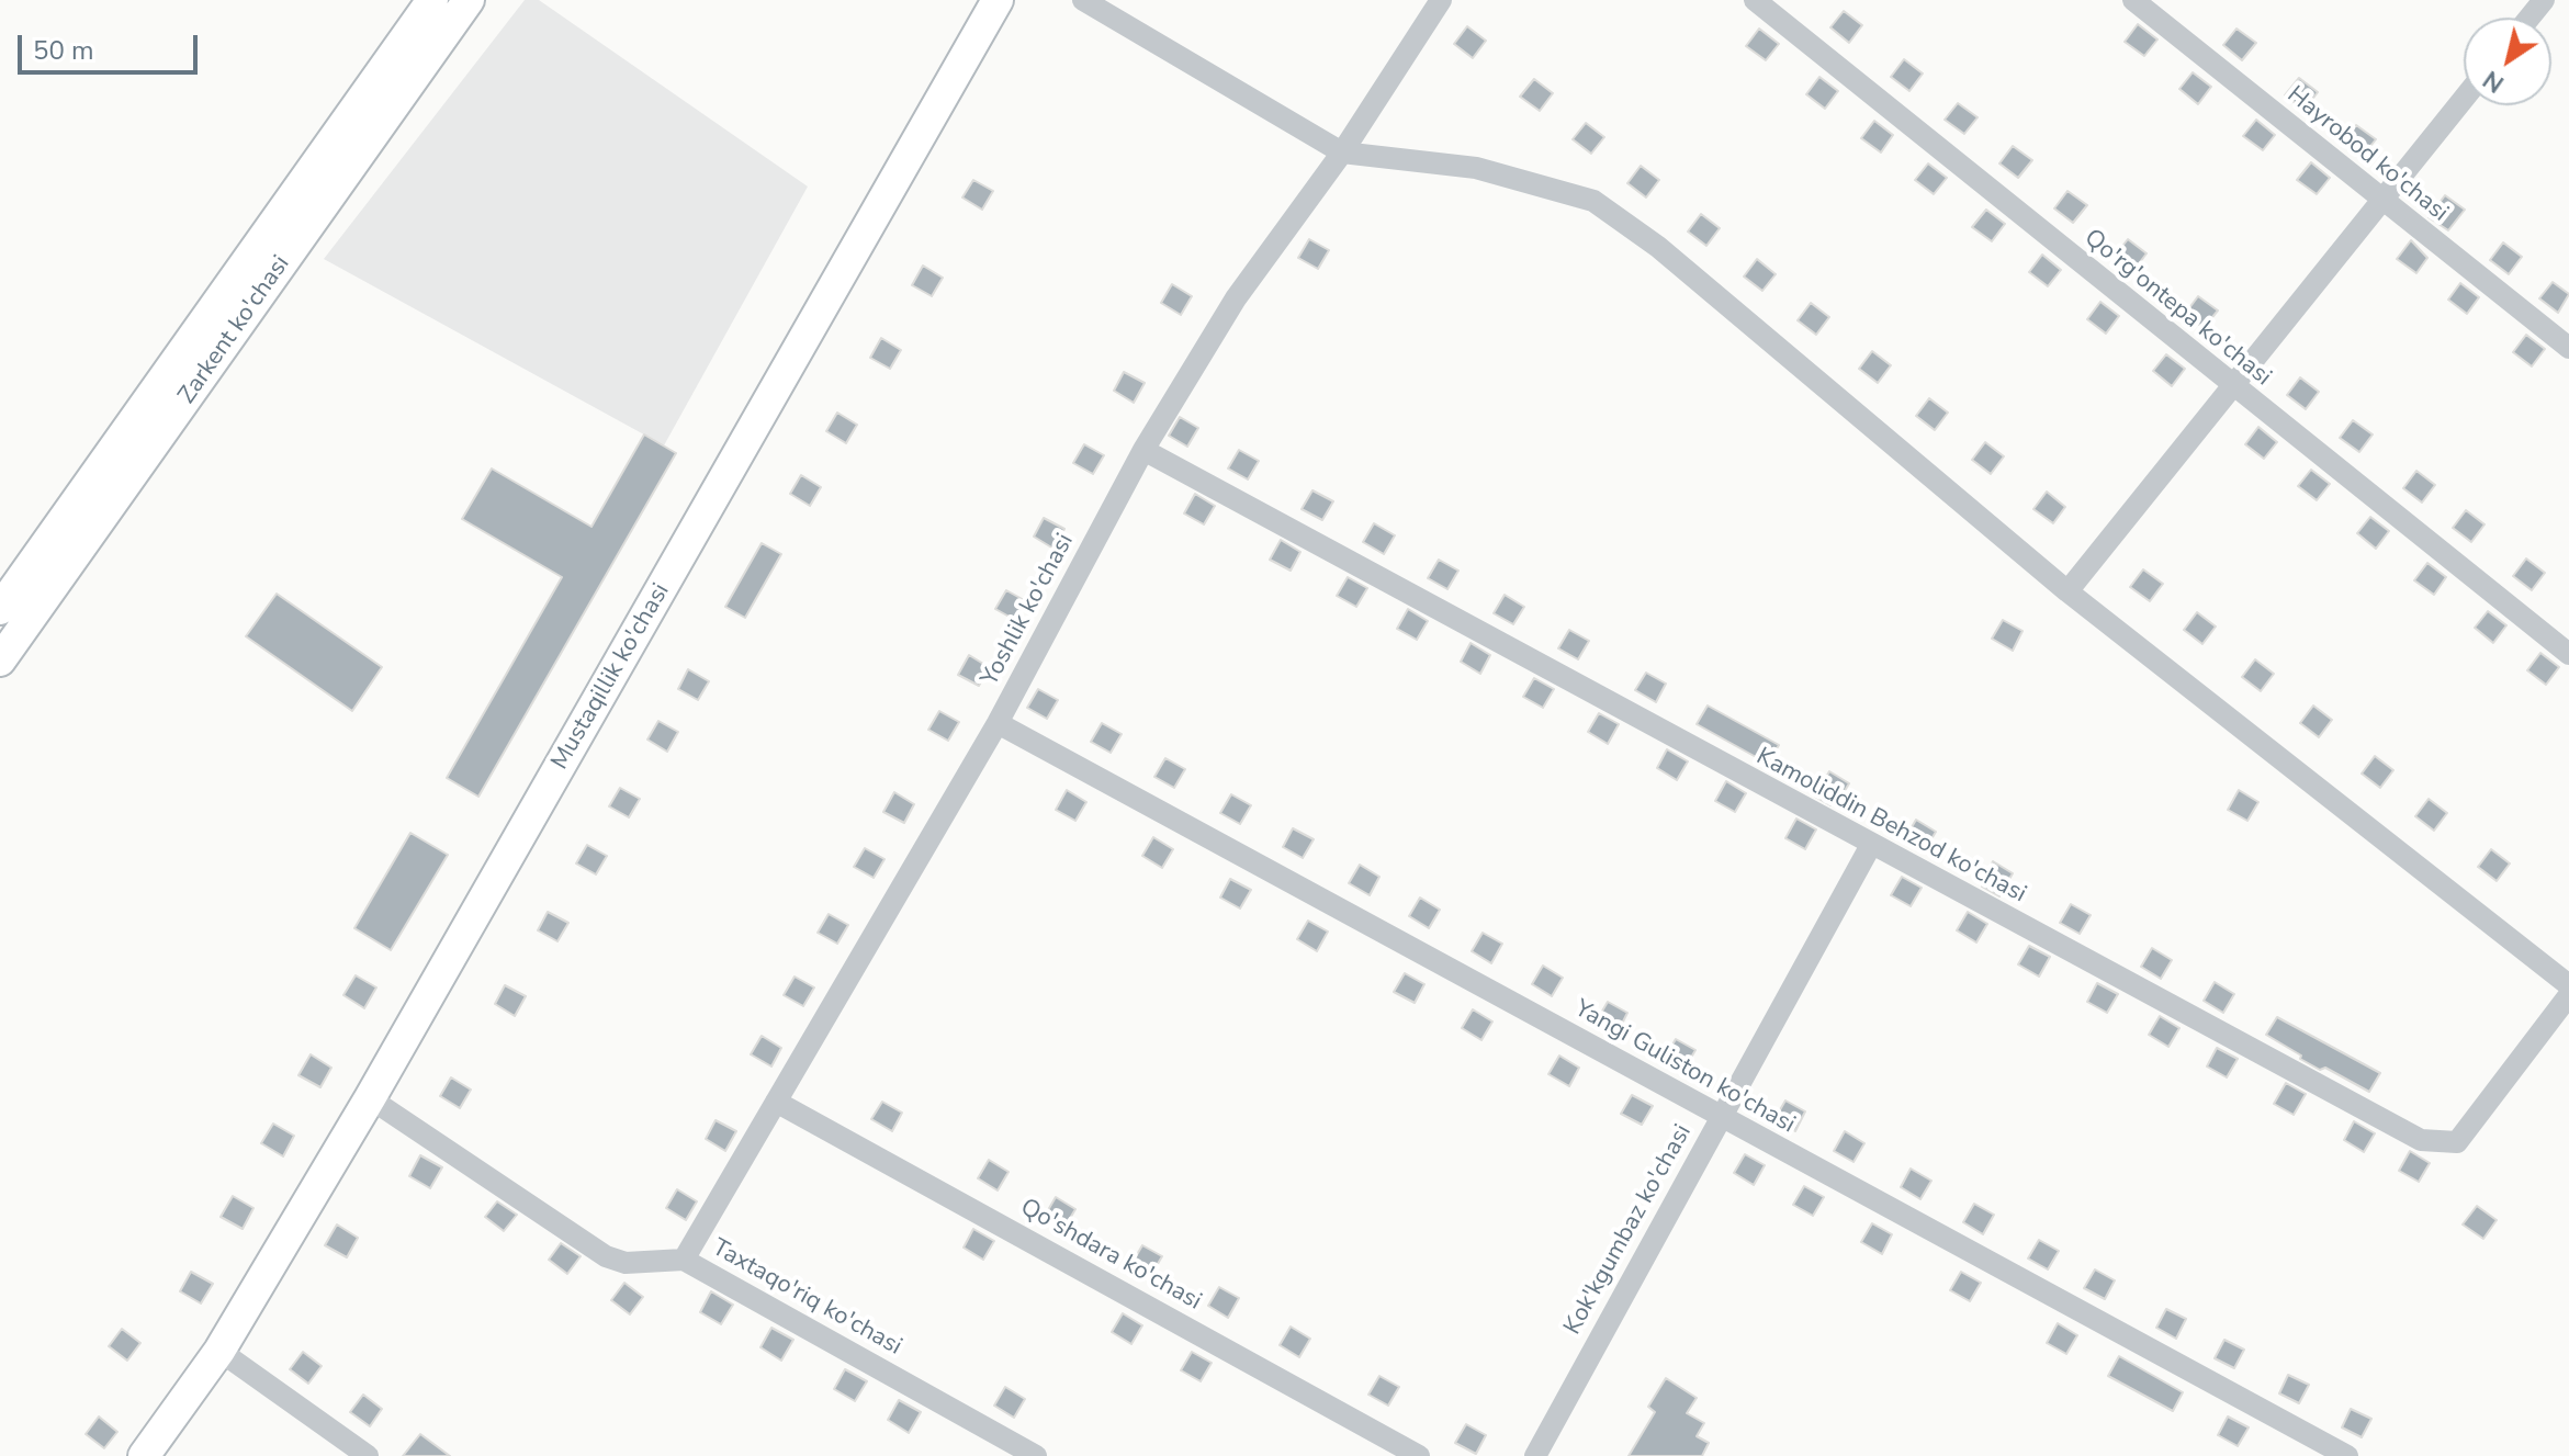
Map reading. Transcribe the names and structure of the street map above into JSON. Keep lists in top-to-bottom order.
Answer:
{
  "streets": {
    "main road": ["Zarkent ko'chasi", "Mustaqillik ko'chasi"],
    "street": [
      "Hayrobod ko'chasi",
      "Qo'rg'ontepa ko'chasi",
      "Yoshlik ko'chasi",
      "Kamoliddin Behzod ko'chasi",
      "Yangi Guliston ko'chasi",
      "Kok'kgumbaz ko'chasi",
      "Qo'shdara ko'chasi",
      "Taxtaqo'riq ko'chasi"
    ]
  },
  "crossings": [
    ["Yoshlik ko'chasi", "Kamoliddin Behzod ko'chasi"],
    ["Yoshlik ko'chasi", "Yangi Guliston ko'chasi"],
    ["Yoshlik ko'chasi", "Qo'shdara ko'chasi"],
    ["Yoshlik ko'chasi", "Taxtaqo'riq ko'chasi"],
    ["Mustaqillik ko'chasi", "Taxtaqo'riq ko'chasi"],
    ["Kamoliddin Behzod ko'chasi", "Kok'kgumbaz ko'chasi"],
    ["Yangi Guliston ko'chasi", "Kok'kgumbaz ko'chasi"]
  ],
  "scale_bar": "50 m",
  "north": "bottom left"
}
